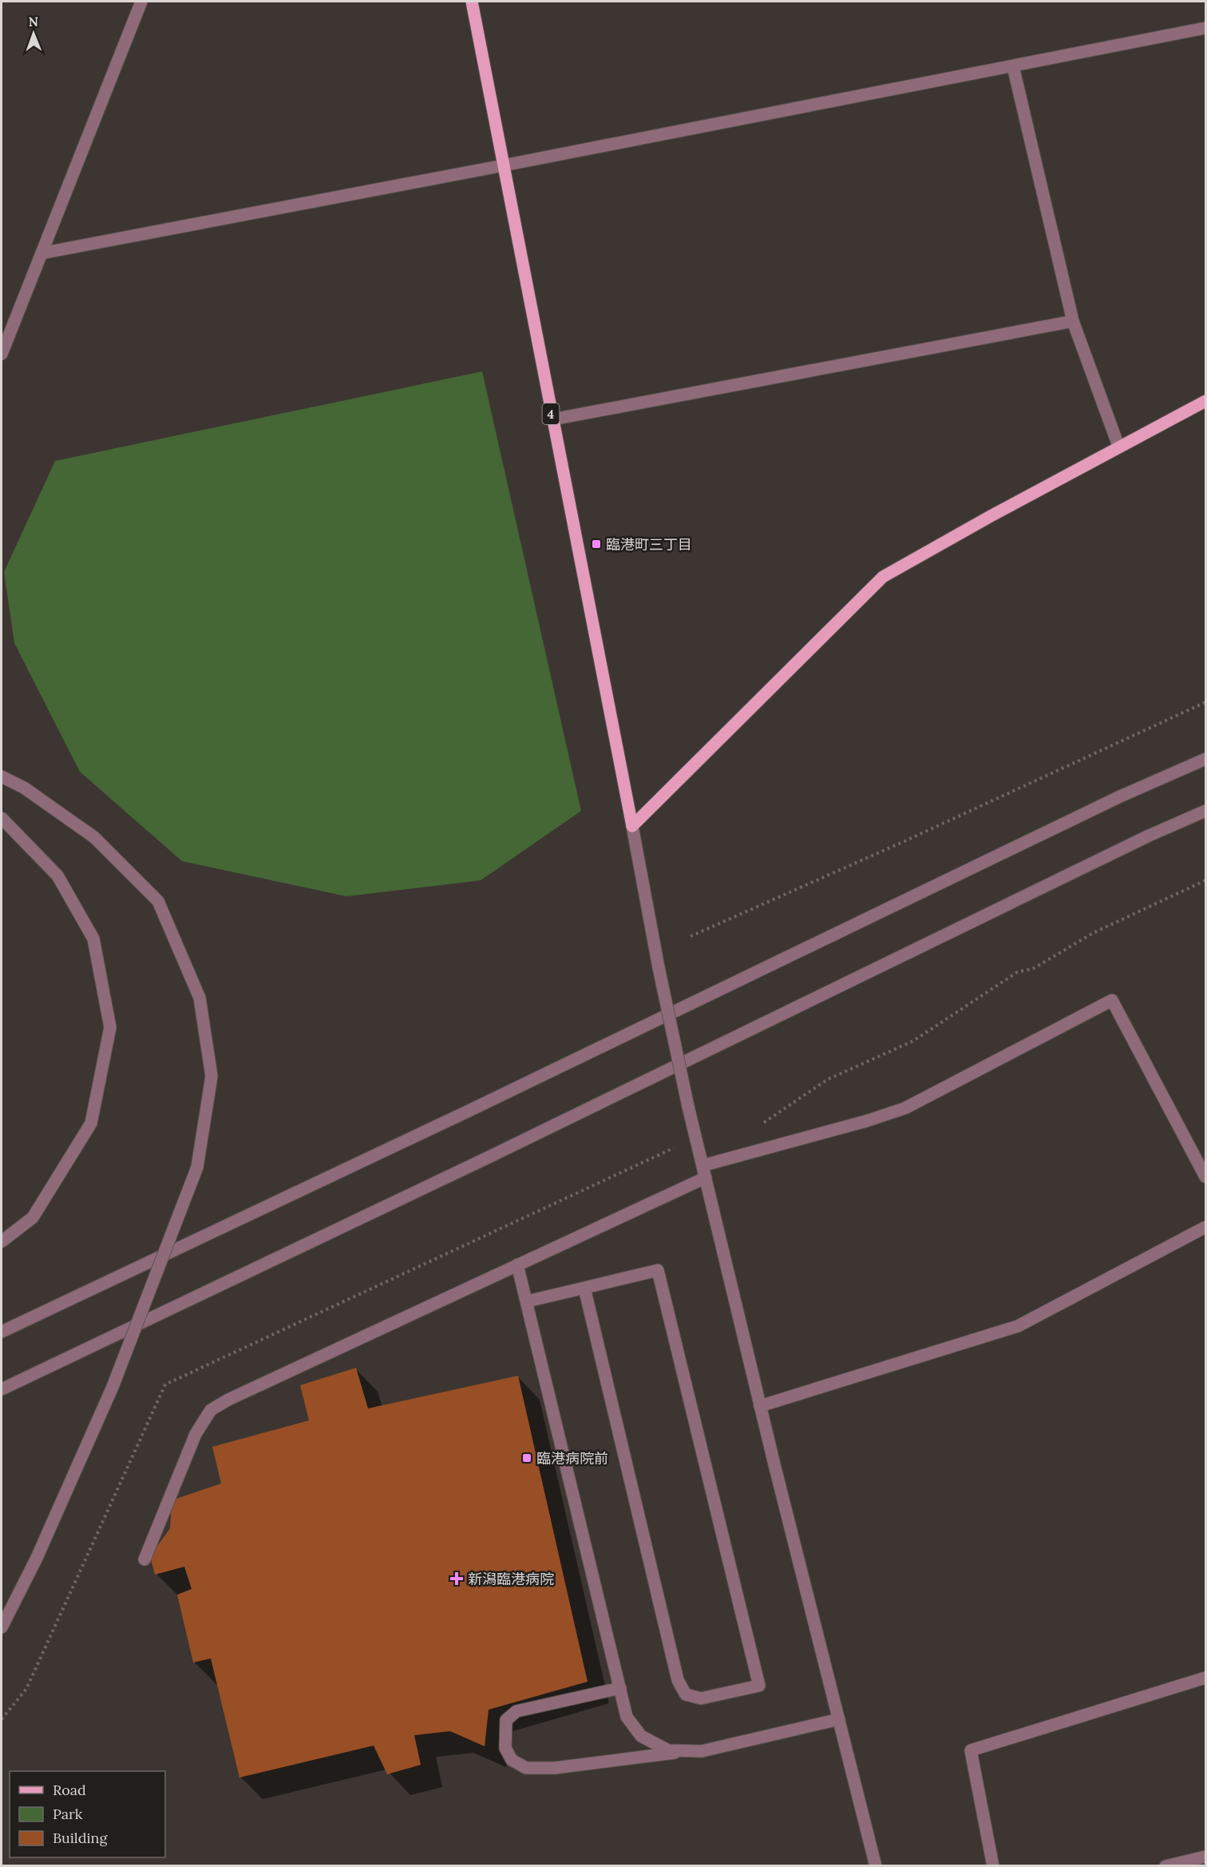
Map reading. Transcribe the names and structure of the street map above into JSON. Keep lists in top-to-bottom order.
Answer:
{
  "streets": {
    "main road": ["4"]
  },
  "places": {
    "transit": ["臨港町三丁目", "臨港病院前"],
    "health": ["新潟臨港病院"]
  },
  "legend": ["Road", "Park", "Building"],
  "north": "top"
}
